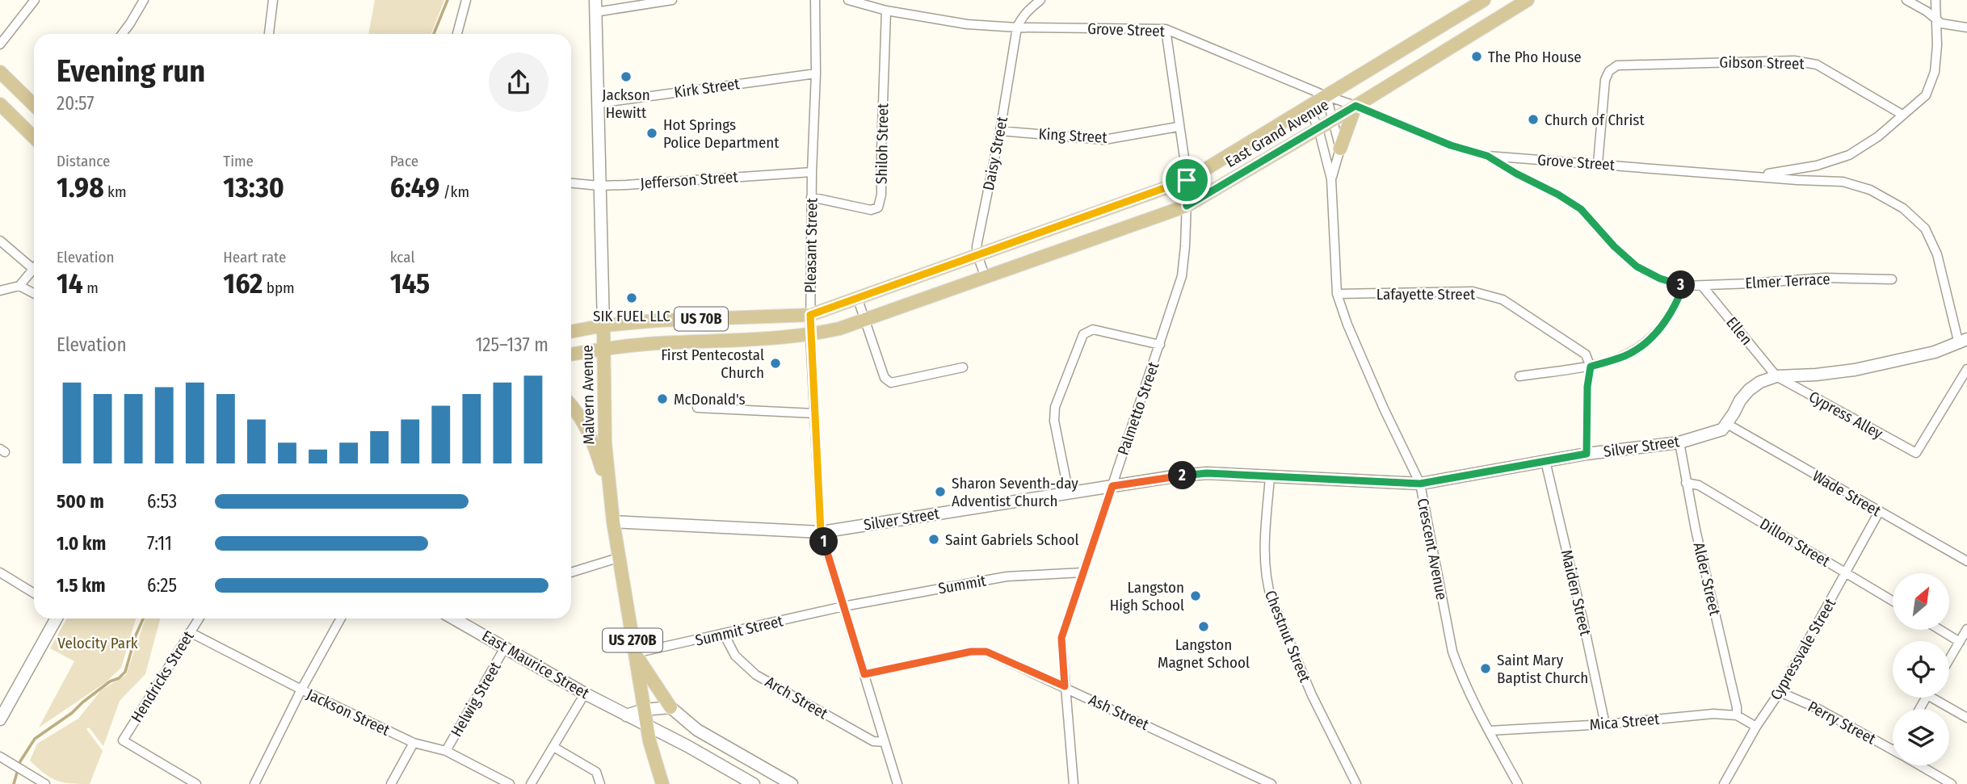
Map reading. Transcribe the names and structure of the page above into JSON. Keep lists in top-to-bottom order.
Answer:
{
  "streets": {
    "main road": [
      "East Grand Avenue",
      "US 70B",
      "Malvern Avenue",
      "US 270B"
    ],
    "street": [
      "Grove Street",
      "Gibson Street",
      "Kirk Street",
      "King Street",
      "Shiloh Street",
      "Daisy Street",
      "Jefferson Street",
      "Pleasant Street",
      "Elmer Terrace",
      "Lafayette Street",
      "Ellen",
      "Palmetto Street",
      "Cypress Alley",
      "Silver Street",
      "Wade Street",
      "Dillon Street",
      "Crescent Avenue",
      "Alder Street",
      "Summit",
      "Maiden Street",
      "Summit Street",
      "Chestnut Street",
      "Cypressvale Street",
      "East Maurice Street",
      "Hendricks Street",
      "Arch Street",
      "Helwig Street",
      "Jackson Street",
      "Ash Street",
      "Mica Street",
      "Perry Street"
    ]
  },
  "crossings": [
    ["Grove Street", "Gibson Street"],
    ["Grove Street", "East Grand Avenue"],
    ["Grove Street", "Shiloh Street"],
    ["Grove Street", "Daisy Street"],
    ["Grove Street", "Elmer Terrace"],
    ["Grove Street", "Palmetto Street"],
    ["Grove Street", "Crescent Avenue"],
    ["Kirk Street", "Pleasant Street"],
    ["Kirk Street", "Malvern Avenue"],
    ["East Grand Avenue", "Daisy Street"],
    ["East Grand Avenue", "Pleasant Street"],
    ["East Grand Avenue", "Malvern Avenue"],
    ["East Grand Avenue", "Palmetto Street"],
    ["East Grand Avenue", "Crescent Avenue"],
    ["King Street", "Daisy Street"],
    ["King Street", "Palmetto Street"],
    ["Shiloh Street", "Pleasant Street"],
    ["Jefferson Street", "Pleasant Street"],
    ["Jefferson Street", "Malvern Avenue"],
    ["Pleasant Street", "Silver Street"],
    ["Pleasant Street", "Summit"],
    ["Pleasant Street", "Summit Street"],
    ["Pleasant Street", "Arch Street"],
    ["Pleasant Street", "Ash Street"],
    ["Elmer Terrace", "Ellen"],
    ["Lafayette Street", "Crescent Avenue"],
    ["Ellen", "Cypress Alley"],
    ["Malvern Avenue", "Silver Street"],
    ["Malvern Avenue", "Summit Street"],
    ["Malvern Avenue", "US 270B"],
    ["Malvern Avenue", "East Maurice Street"],
    ["Palmetto Street", "Silver Street"],
    ["Palmetto Street", "Summit"],
    ["Palmetto Street", "Ash Street"],
    ["Silver Street", "Wade Street"],
    ["Silver Street", "Crescent Avenue"],
    ["Silver Street", "Alder Street"],
    ["Silver Street", "Maiden Street"],
    ["Silver Street", "Chestnut Street"],
    ["Wade Street", "Cypressvale Street"],
    ["Dillon Street", "Alder Street"],
    ["Dillon Street", "Cypressvale Street"],
    ["Crescent Avenue", "Mica Street"],
    ["Alder Street", "Mica Street"],
    ["Summit", "Summit Street"],
    ["Maiden Street", "Mica Street"],
    ["Summit Street", "Arch Street"],
    ["Cypressvale Street", "Mica Street"],
    ["Cypressvale Street", "Perry Street"],
    ["East Maurice Street", "Helwig Street"],
    ["Hendricks Street", "Jackson Street"],
    ["Helwig Street", "Jackson Street"]
  ],
  "parks": ["Velocity Park"],
  "places": [
    "The Pho House",
    "Jackson Hewitt",
    "Church of Christ",
    "Hot Springs Police Department",
    "SIK FUEL LLC",
    "First Pentecostal Church",
    "McDonald's",
    "Sharon Seventh-day Adventist Church",
    "Saint Gabriels School",
    "Langston High School",
    "Langston Magnet School",
    "Saint Mary Baptist Church"
  ],
  "north": "top right",
  "page": {
    "heading": ["Evening run", "20:57"],
    "stats": [
      ["Distance", "1.98 km"],
      ["Time", "13:30"],
      ["Pace", "6:49 /km"],
      ["Elevation", "14 m"],
      ["Heart rate", "162 bpm"],
      ["kcal", "145"]
    ],
    "pins": ["3", "2", "1"],
    "chart": ["Elevation", "125–137 m"],
    "list": [
      {
        "name": "500 m",
        "note": "6:53"
      },
      {
        "name": "1.0 km",
        "note": "7:11"
      },
      {
        "name": "1.5 km",
        "note": "6:25"
      }
    ]
  }
}
